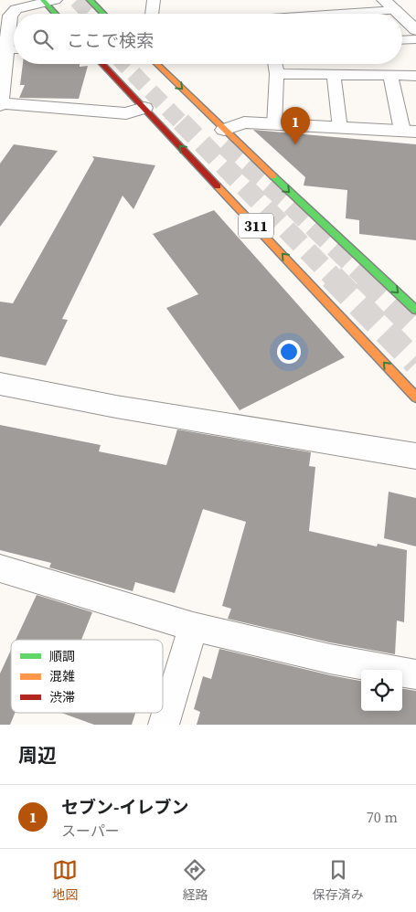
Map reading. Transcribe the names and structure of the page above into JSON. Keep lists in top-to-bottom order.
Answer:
{
  "streets": {
    "main road": ["311"]
  },
  "legend": ["順調", "混雑", "渋滞"],
  "page": {
    "search": "ここで検索",
    "pins": "1",
    "heading": "周辺",
    "list": [
      {
        "mark": "1",
        "name": "セブン-イレブン",
        "note": "スーパー",
        "value": "70 m"
      }
    ],
    "nav": ["地図", "経路", "保存済み"]
  }
}
